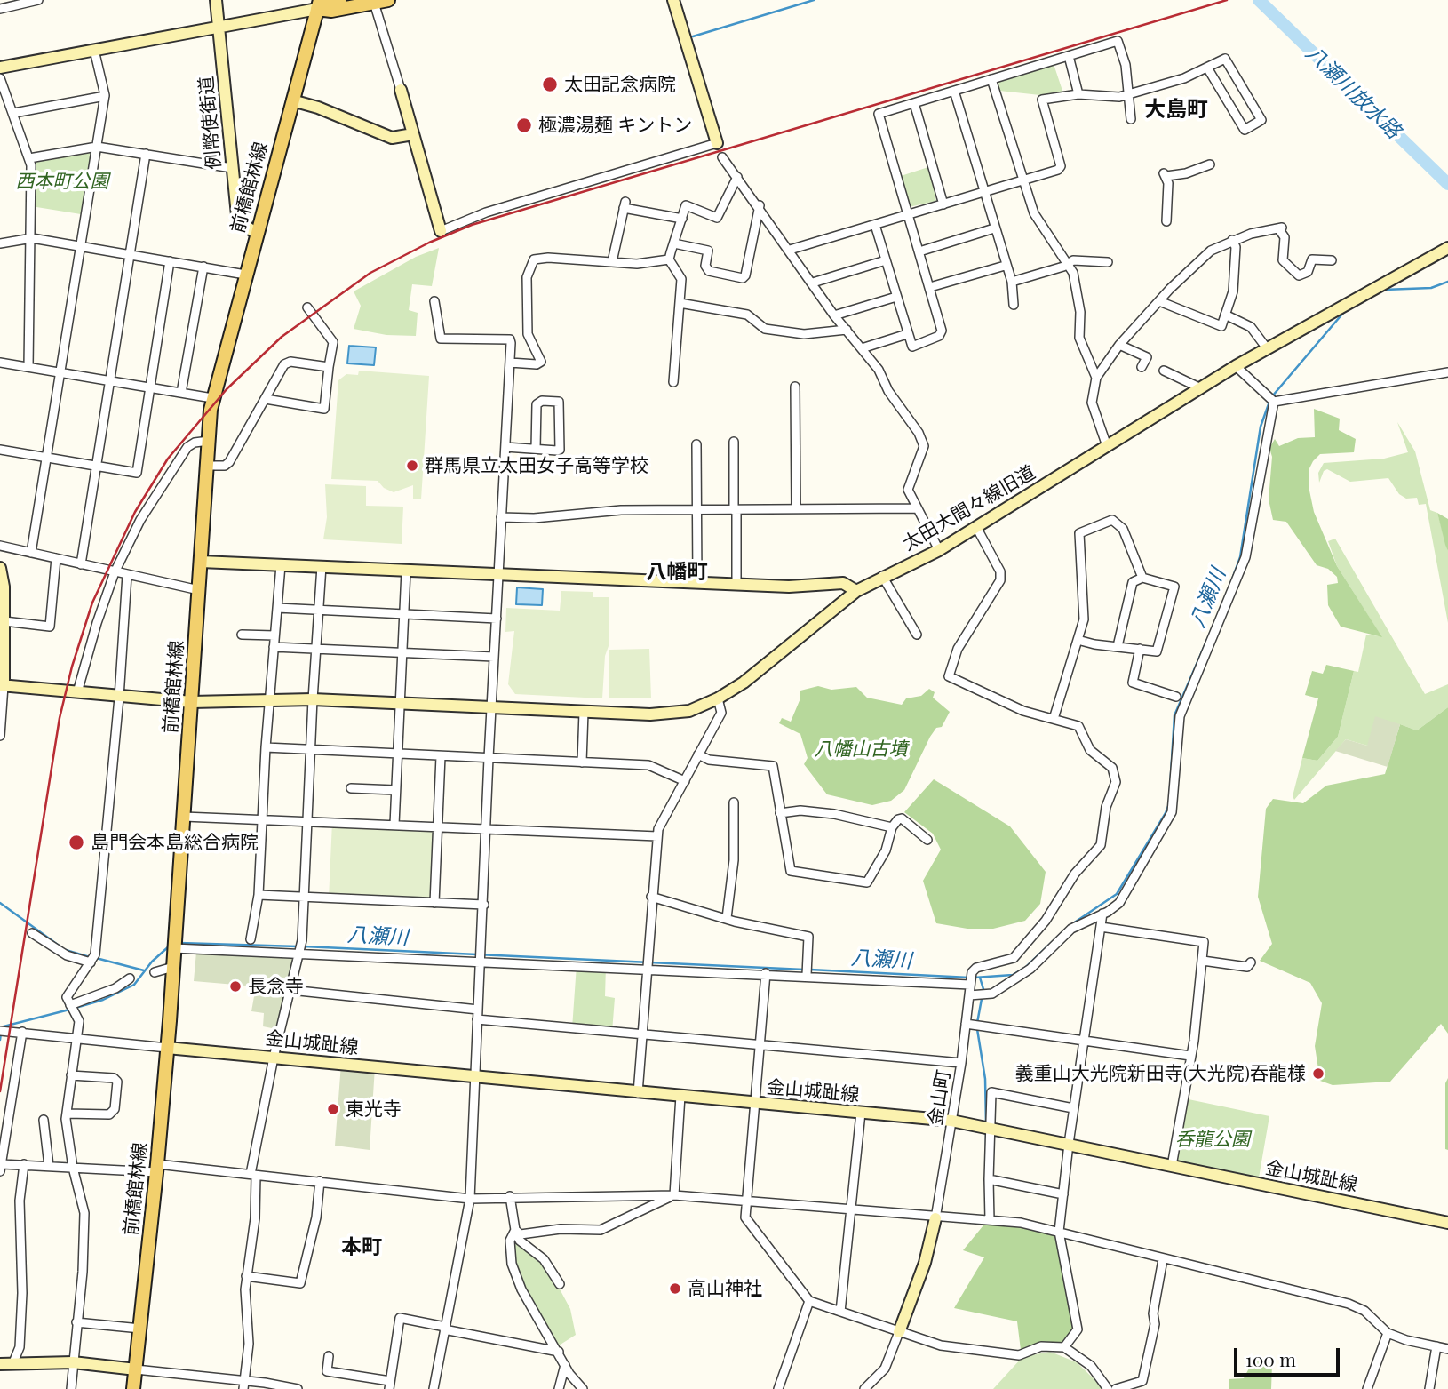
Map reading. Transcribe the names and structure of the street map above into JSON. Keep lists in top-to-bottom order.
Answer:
{
  "streets": {
    "main road": ["前橋館林線"],
    "street": [
      "例幣使街道",
      "太田大間々線旧道",
      "金山城趾線",
      "金山町"
    ]
  },
  "crossings": [
    ["例幣使街道", "前橋館林線"],
    ["前橋館林線", "太田大間々線旧道"],
    ["前橋館林線", "金山城趾線"],
    ["金山城趾線", "金山町"]
  ],
  "districts": ["大島町", "八幡町", "本町"],
  "water": ["八瀬川放水路", "八瀬川"],
  "parks": ["西本町公園", "八幡山古墳", "呑龍公園"],
  "places": [
    "太田記念病院",
    "極濃湯麺 キントン",
    "群馬県立太田女子高等学校",
    "島門会本島総合病院",
    "長念寺",
    "義重山大光院新田寺(大光院)吞龍様",
    "東光寺",
    "高山神社"
  ],
  "scale_bar": "100 m"
}
